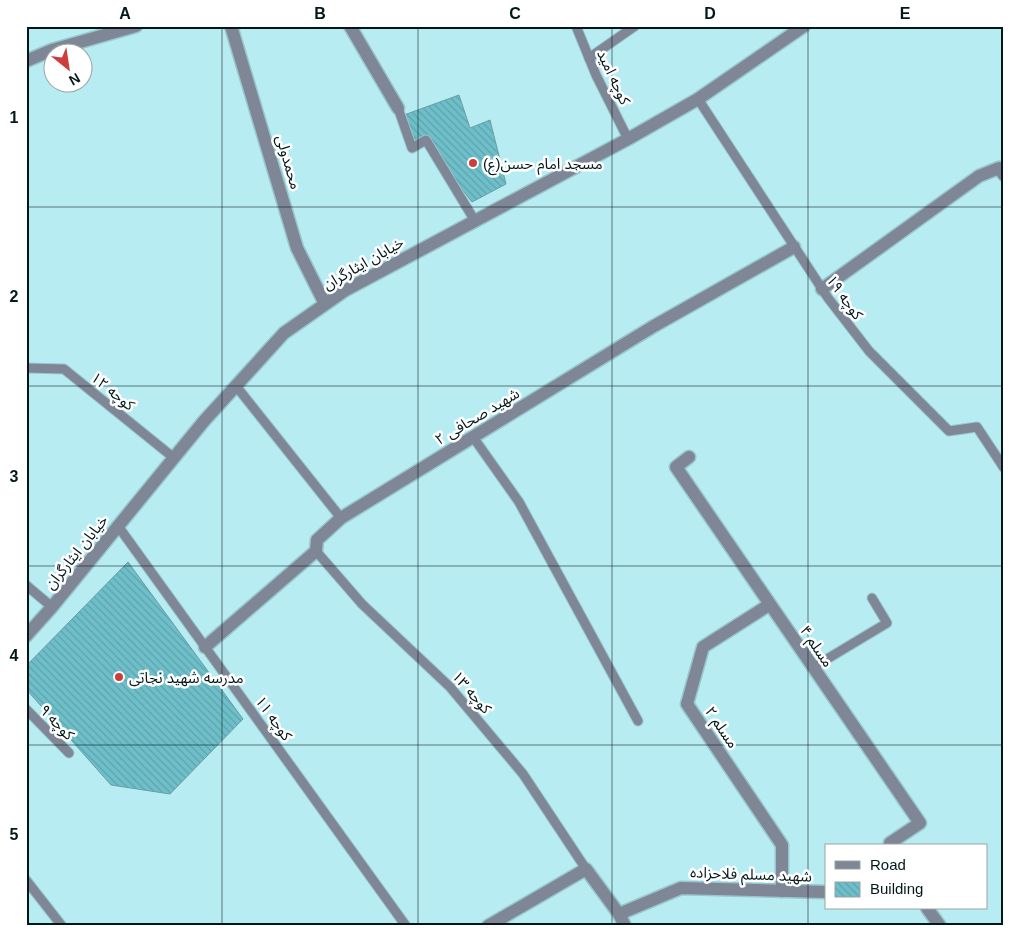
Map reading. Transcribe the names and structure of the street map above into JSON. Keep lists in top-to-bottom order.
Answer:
{
  "streets": {
    "street": [
      "محمدولی",
      "خیابان ایثارگران",
      "شهید صحافی ۲",
      "مسلم ۴",
      "مسلم ۲",
      "شهید مسلم فلاحزاده"
    ],
    "lane": [
      "کوچه امید",
      "کوچه ۱۹",
      "کوچه ۱۲",
      "کوچه ۱۳",
      "کوچه ۱۱",
      "کوچه ۹"
    ]
  },
  "crossings": [
    ["کوچه امید", "خیابان ایثارگران"],
    ["محمدولی", "خیابان ایثارگران"],
    ["خیابان ایثارگران", "کوچه ۱۹"],
    ["خیابان ایثارگران", "کوچه ۱۲"],
    ["خیابان ایثارگران", "کوچه ۱۱"],
    ["کوچه ۱۹", "شهید صحافی ۲"],
    ["شهید صحافی ۲", "کوچه ۱۳"],
    ["شهید صحافی ۲", "کوچه ۱۱"],
    ["مسلم ۴", "مسلم ۲"],
    ["مسلم ۲", "شهید مسلم فلاحزاده"]
  ],
  "places": ["مسجد امام حسن(ع)", "مدرسه شهید نجاتی"],
  "legend": ["Road", "Building"],
  "north": "bottom right",
  "grid": {
    "columns": [
      "A",
      "B",
      "C",
      "D",
      "E"
    ],
    "rows": [
      "1",
      "2",
      "3",
      "4",
      "5"
    ]
  }
}
